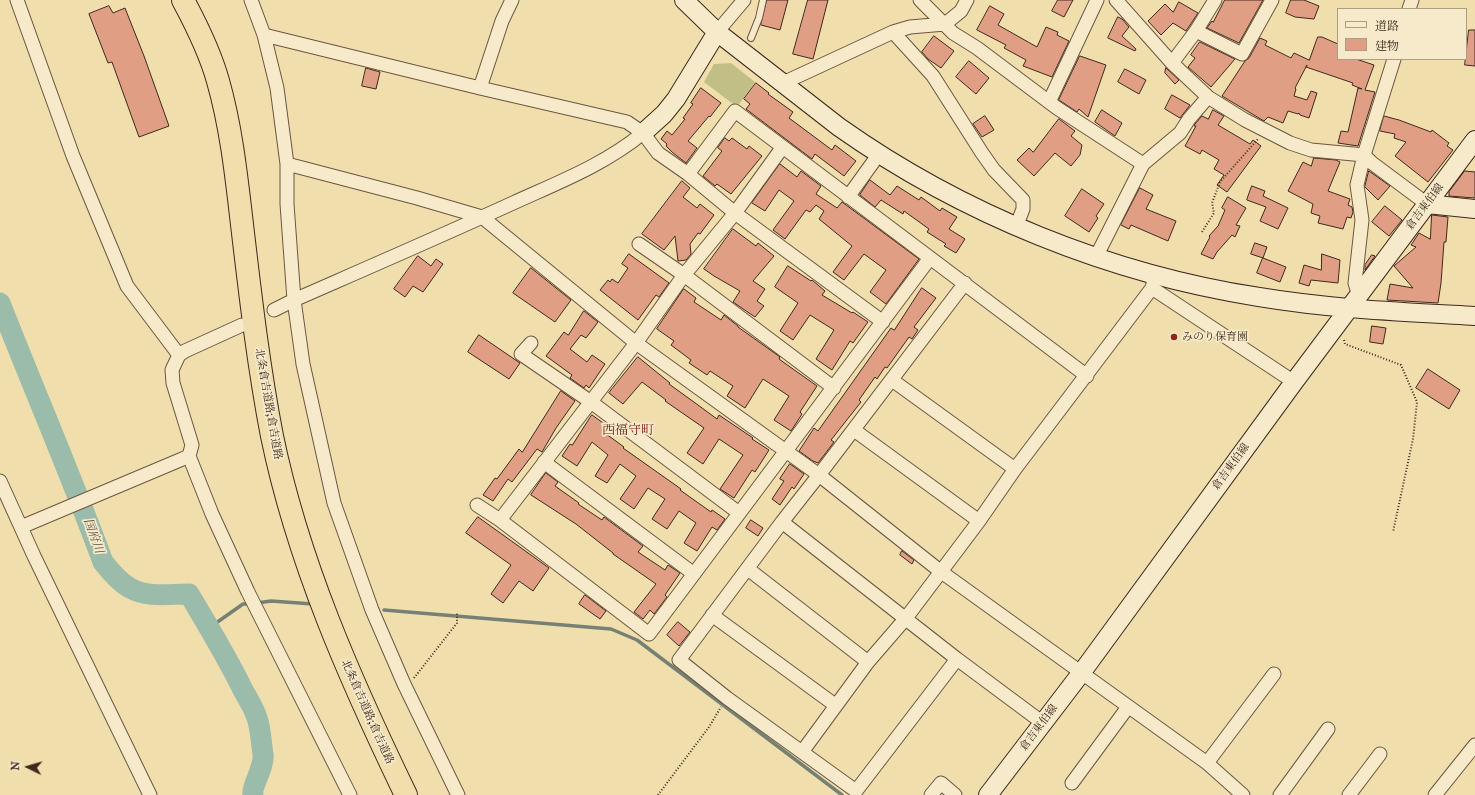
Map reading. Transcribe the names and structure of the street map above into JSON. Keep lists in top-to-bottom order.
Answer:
{
  "streets": {
    "highway": ["北条倉吉道路;倉吉道路"],
    "street": ["倉吉東伯線"]
  },
  "districts": ["西福守町"],
  "water": ["国府川"],
  "places": ["みのり保育園"],
  "legend": ["道路", "建物"],
  "north": "left"
}
